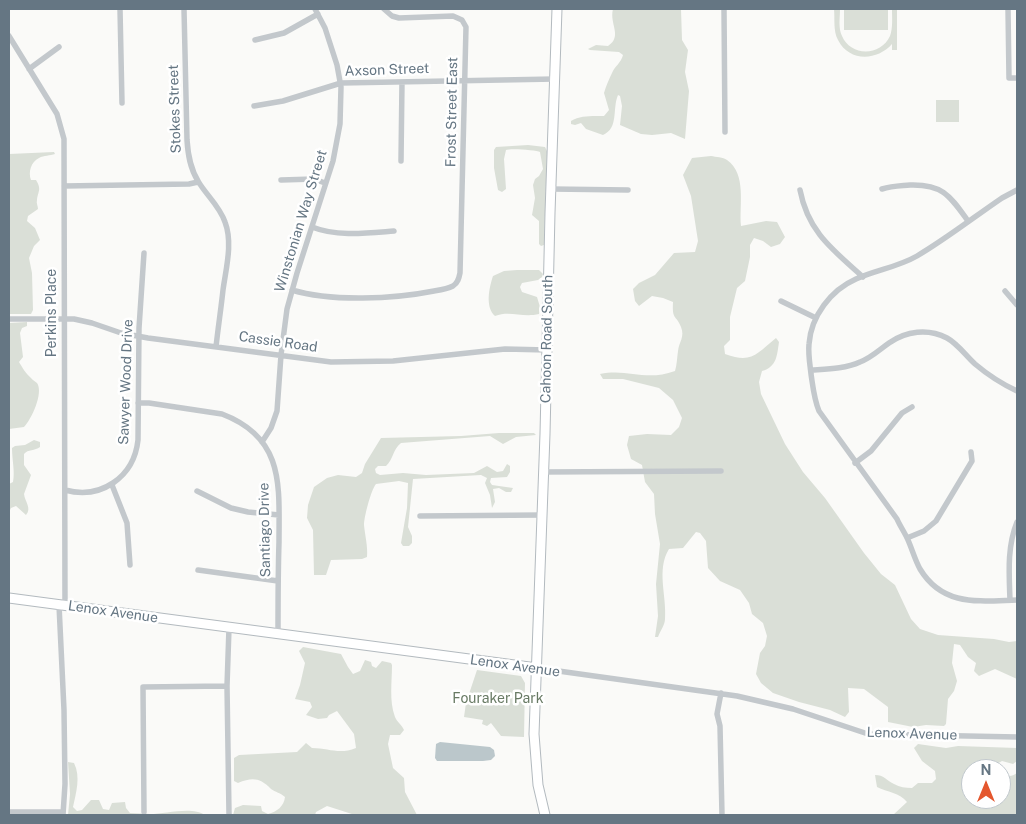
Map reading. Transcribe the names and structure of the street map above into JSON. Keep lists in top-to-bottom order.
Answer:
{
  "streets": {
    "main road": ["Cahoon Road South", "Lenox Avenue"],
    "street": [
      "Axson Street",
      "Stokes Street",
      "Frost Street East",
      "Winstonian Way Street",
      "Perkins Place",
      "Cassie Road",
      "Sawyer Wood Drive",
      "Santiago Drive"
    ]
  },
  "crossings": [
    ["Axson Street", "Frost Street East"],
    ["Axson Street", "Winstonian Way Street"],
    ["Axson Street", "Cahoon Road South"],
    ["Stokes Street", "Cassie Road"],
    ["Frost Street East", "Winstonian Way Street"],
    ["Winstonian Way Street", "Cassie Road"],
    ["Winstonian Way Street", "Santiago Drive"],
    ["Perkins Place", "Cassie Road"],
    ["Perkins Place", "Lenox Avenue"],
    ["Cahoon Road South", "Cassie Road"],
    ["Cahoon Road South", "Lenox Avenue"],
    ["Cassie Road", "Sawyer Wood Drive"],
    ["Sawyer Wood Drive", "Santiago Drive"],
    ["Santiago Drive", "Lenox Avenue"]
  ],
  "parks": ["Fouraker Park"],
  "north": "top"
}
